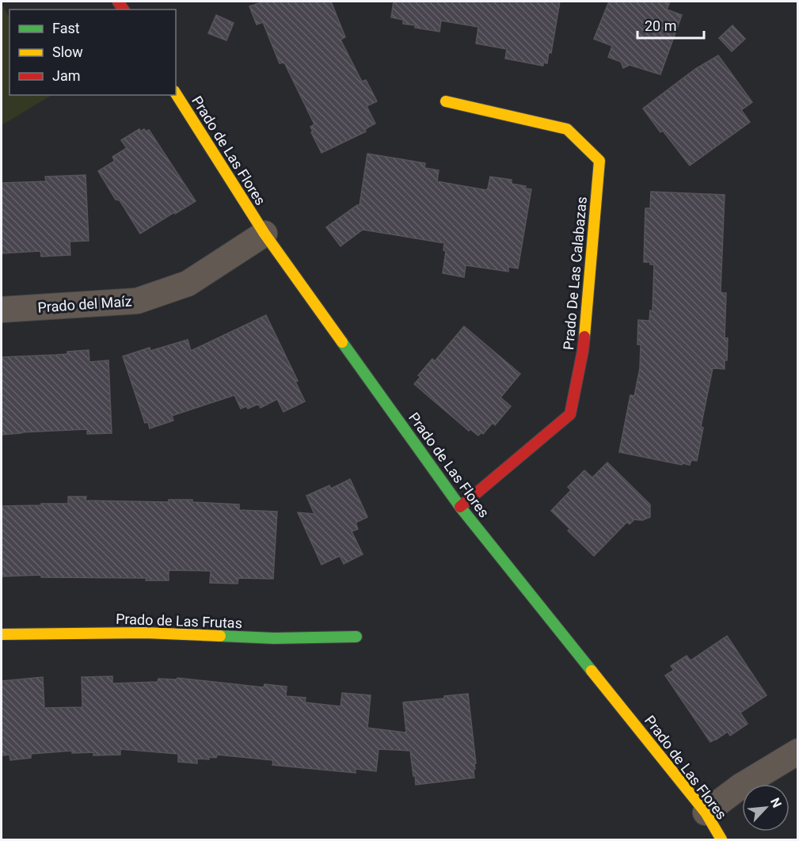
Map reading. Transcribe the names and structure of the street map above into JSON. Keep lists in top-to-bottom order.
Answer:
{
  "streets": {
    "street": [
      "Prado de Las Flores",
      "Prado De Las Calabazas",
      "Prado del Maíz",
      "Prado de Las Frutas"
    ]
  },
  "crossings": [
    ["Prado de Las Flores", "Prado De Las Calabazas"],
    ["Prado de Las Flores", "Prado del Maíz"]
  ],
  "legend": ["Fast", "Slow", "Jam"],
  "scale_bar": "20 m",
  "north": "top right"
}
